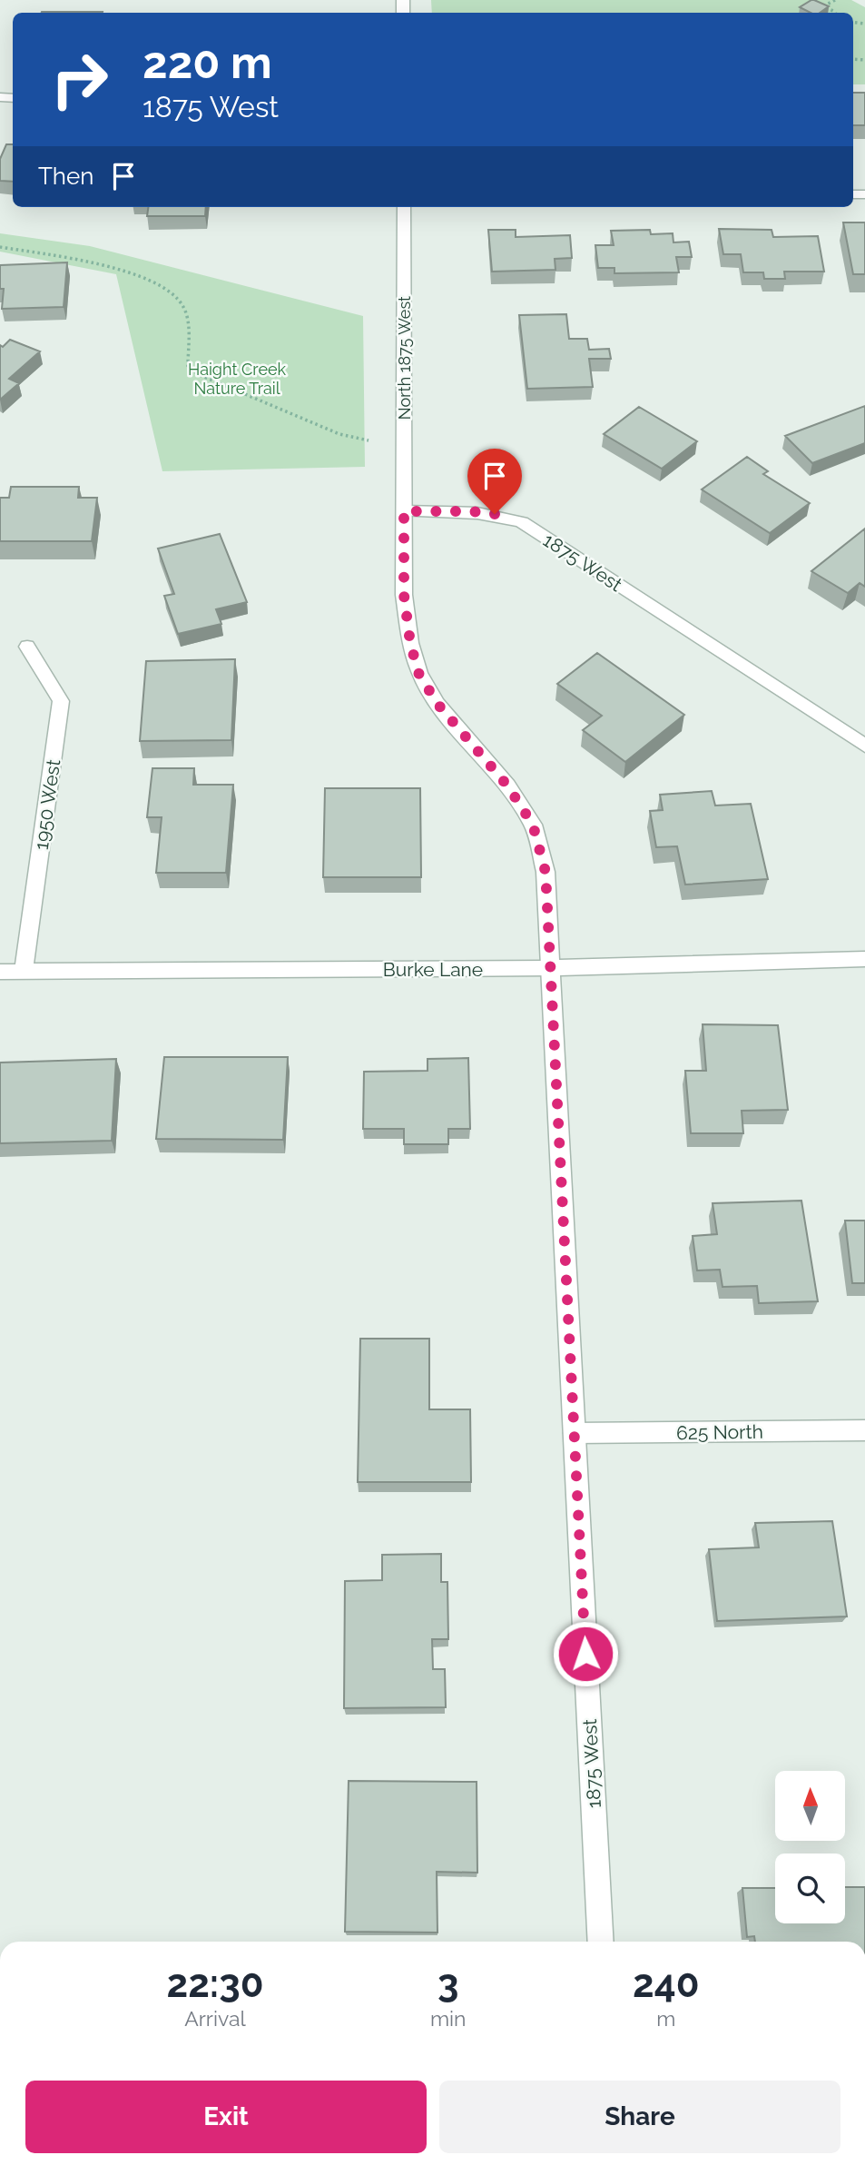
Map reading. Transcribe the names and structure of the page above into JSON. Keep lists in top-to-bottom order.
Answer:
{
  "streets": {
    "street": [
      "North 1875 West",
      "1875 West",
      "1950 West",
      "Burke Lane",
      "625 North"
    ]
  },
  "crossings": [
    ["North 1875 West", "1875 West"],
    ["1875 West", "Burke Lane"],
    ["1875 West", "625 North"],
    ["1950 West", "Burke Lane"]
  ],
  "parks": ["Haight Creek Nature Trail"],
  "north": "top",
  "page": {
    "turn": ["220 m", "1875 West"],
    "then": "Then",
    "eta": [
      "22:30",
      "Arrival",
      "3",
      "min",
      "240",
      "m"
    ],
    "buttons": ["Exit", "Share"]
  }
}
